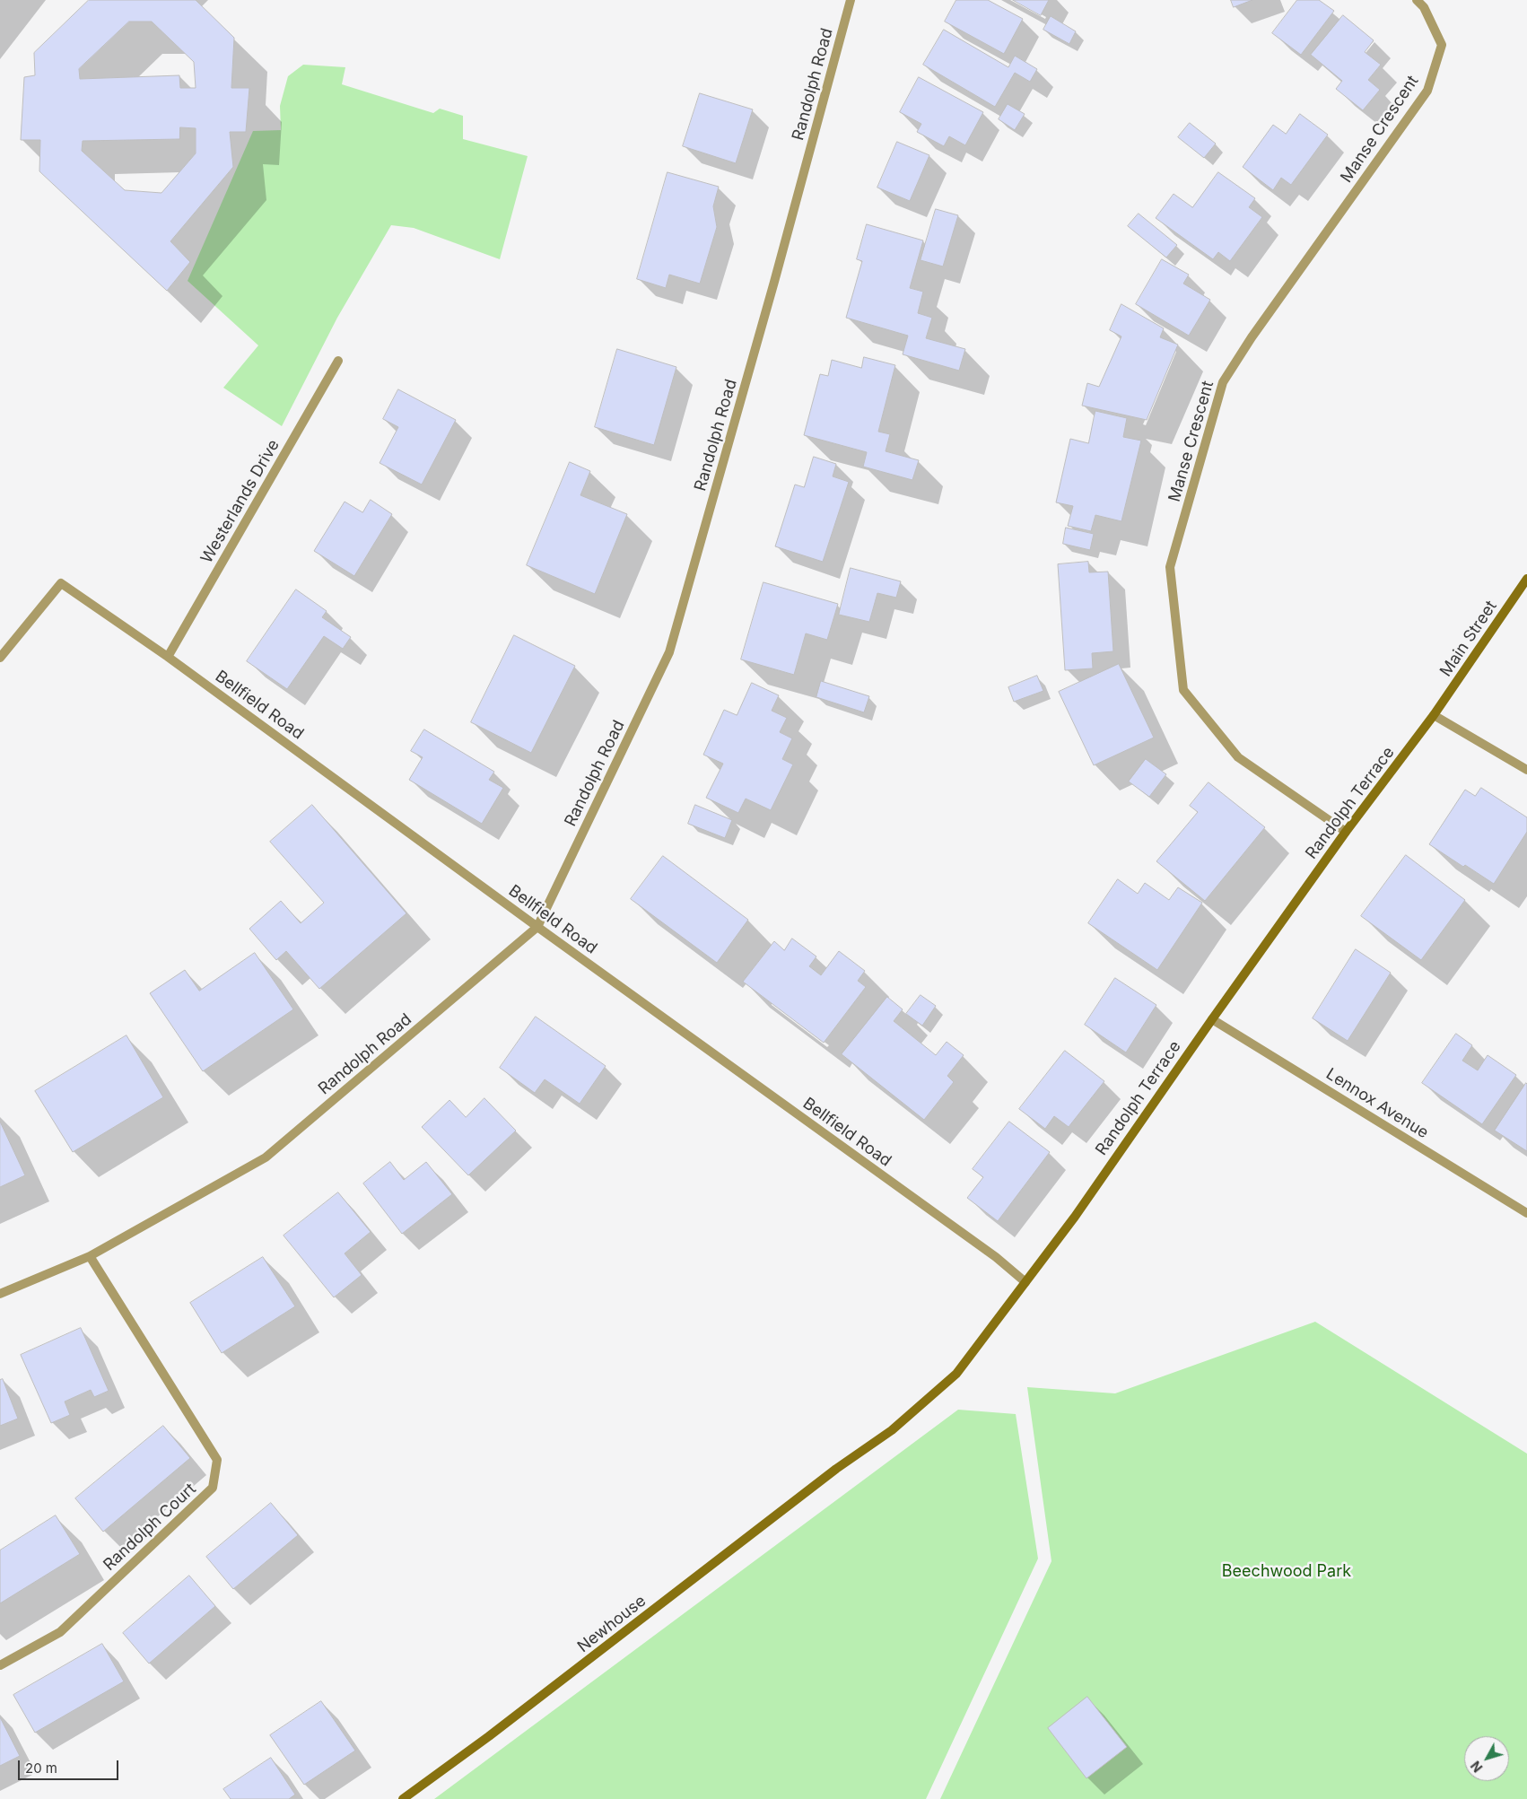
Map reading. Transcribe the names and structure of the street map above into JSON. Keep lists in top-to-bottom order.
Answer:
{
  "streets": {
    "main road": ["Main Street", "Randolph Terrace", "Newhouse"],
    "street": [
      "Randolph Road",
      "Manse Crescent",
      "Westerlands Drive",
      "Bellfield Road",
      "Lennox Avenue",
      "Randolph Court"
    ]
  },
  "crossings": [
    ["Randolph Road", "Bellfield Road"],
    ["Randolph Road", "Randolph Court"],
    ["Manse Crescent", "Randolph Terrace"],
    ["Westerlands Drive", "Bellfield Road"],
    ["Main Street", "Randolph Terrace"],
    ["Bellfield Road", "Randolph Terrace"],
    ["Randolph Terrace", "Lennox Avenue"],
    ["Randolph Terrace", "Newhouse"]
  ],
  "parks": ["Beechwood Park"],
  "scale_bar": "20 m",
  "north": "bottom left"
}
